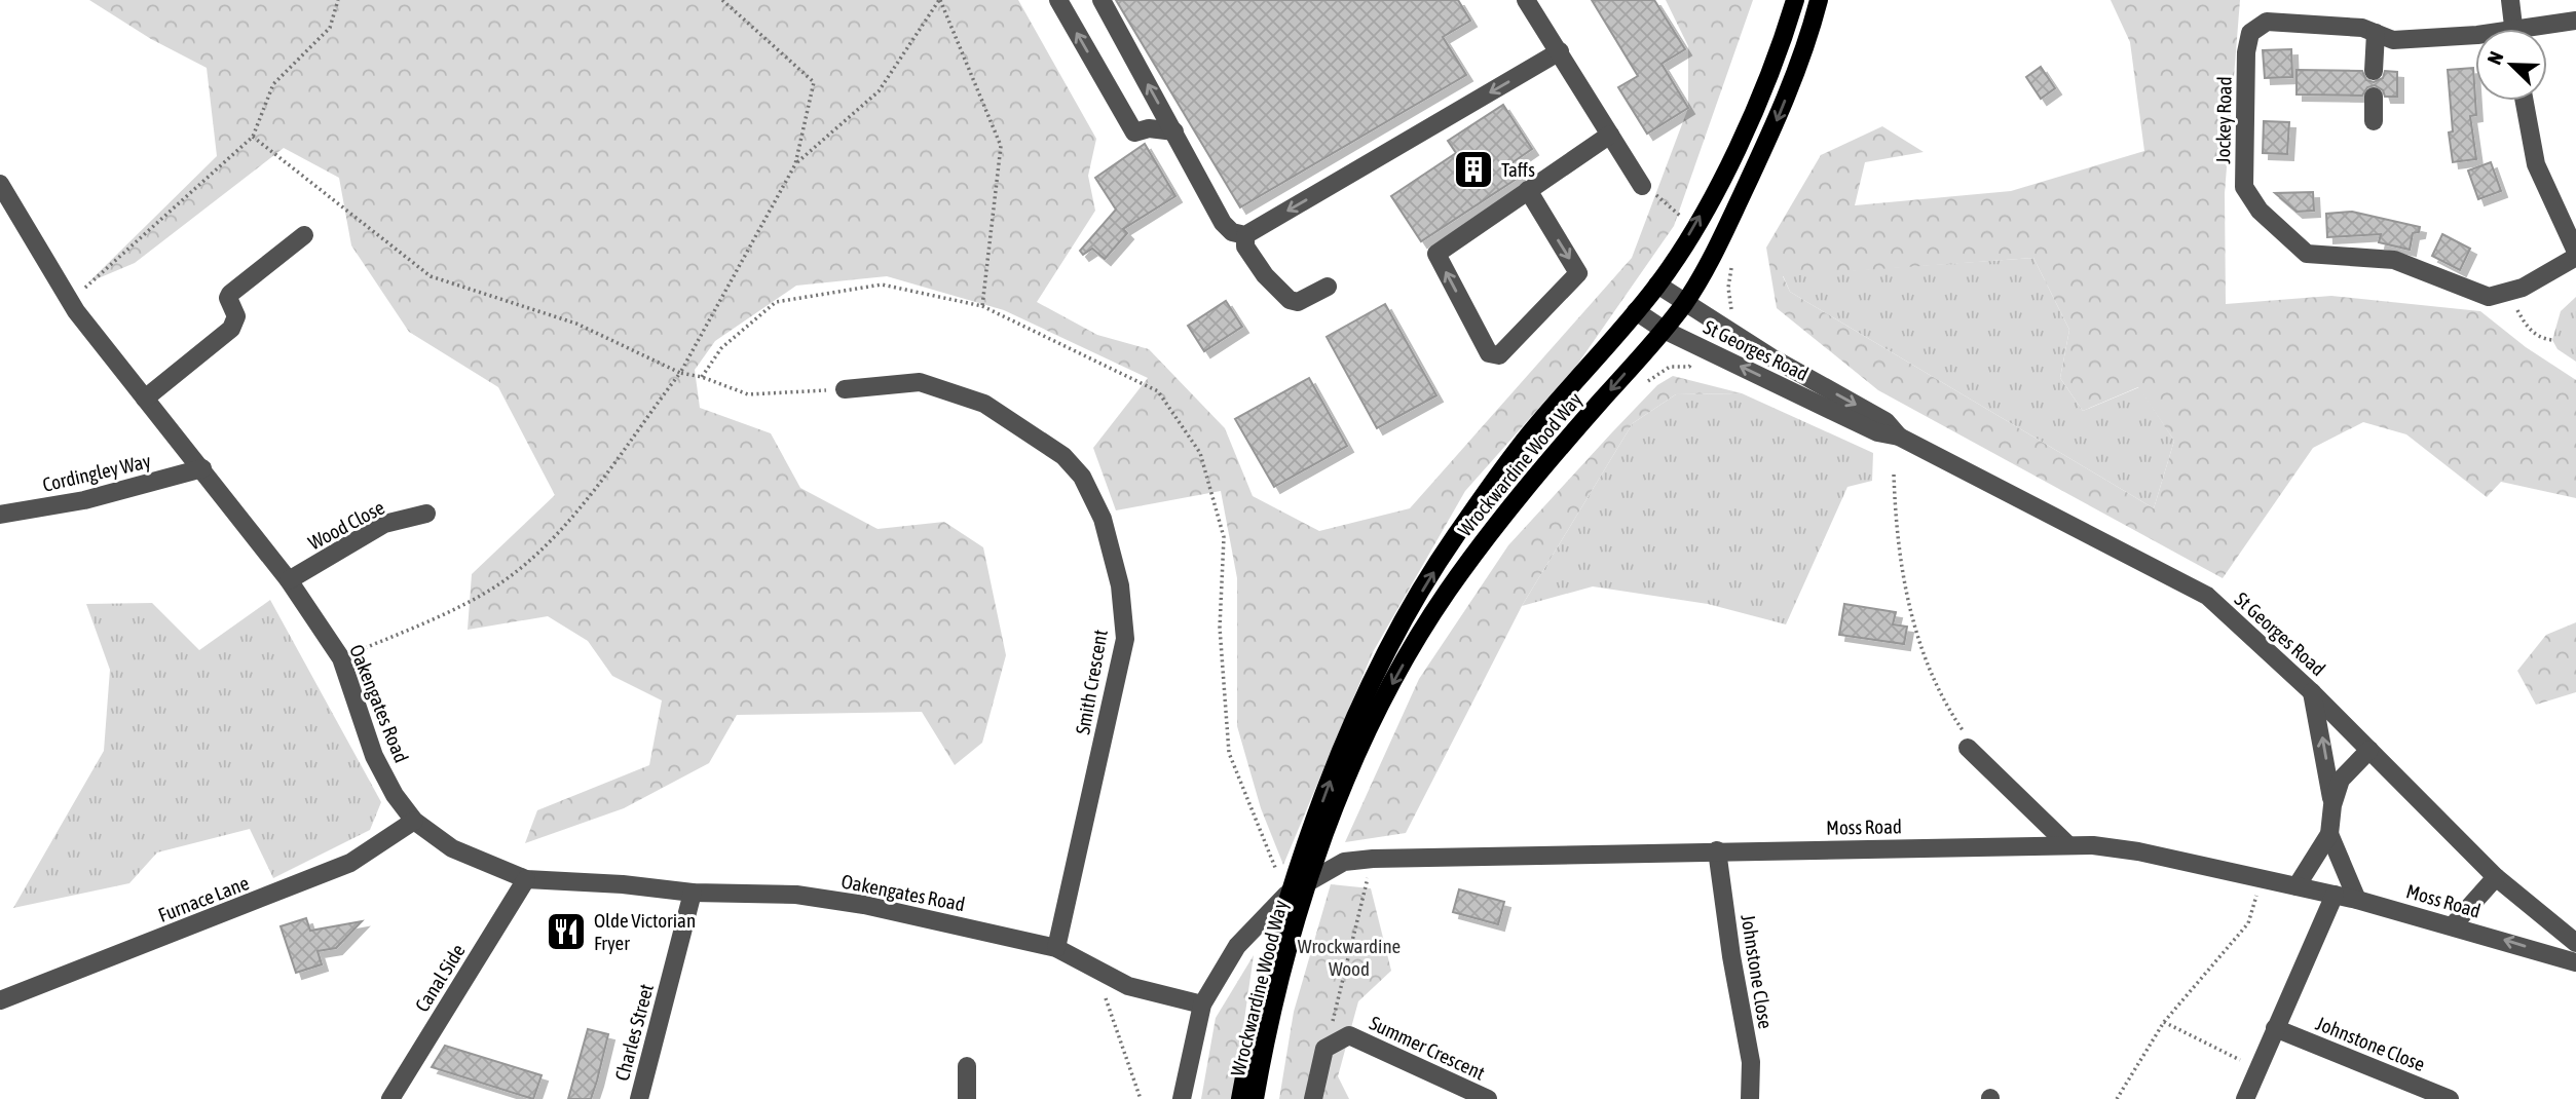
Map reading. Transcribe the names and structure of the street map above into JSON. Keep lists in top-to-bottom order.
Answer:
{
  "streets": {
    "main road": ["Wrockwardine Wood Way"],
    "street": [
      "Jockey Road",
      "St Georges Road",
      "Cordingley Way",
      "Wood Close",
      "Smith Crescent",
      "Oakengates Road",
      "Moss Road",
      "Furnace Lane",
      "Johnstone Close",
      "Canal Side",
      "Charles Street",
      "Summer Crescent"
    ]
  },
  "crossings": [
    ["St Georges Road", "Wrockwardine Wood Way"],
    ["Cordingley Way", "Oakengates Road"],
    ["Wood Close", "Oakengates Road"],
    ["Smith Crescent", "Oakengates Road"],
    ["Oakengates Road", "Moss Road"],
    ["Oakengates Road", "Furnace Lane"],
    ["Oakengates Road", "Canal Side"],
    ["Oakengates Road", "Charles Street"],
    ["Moss Road", "Johnstone Close"]
  ],
  "parks": ["Wrockwardine Wood"],
  "places": {
    "building": ["Taffs"],
    "restaurant": ["Olde Victorian Fryer"]
  },
  "north": "top left"
}
